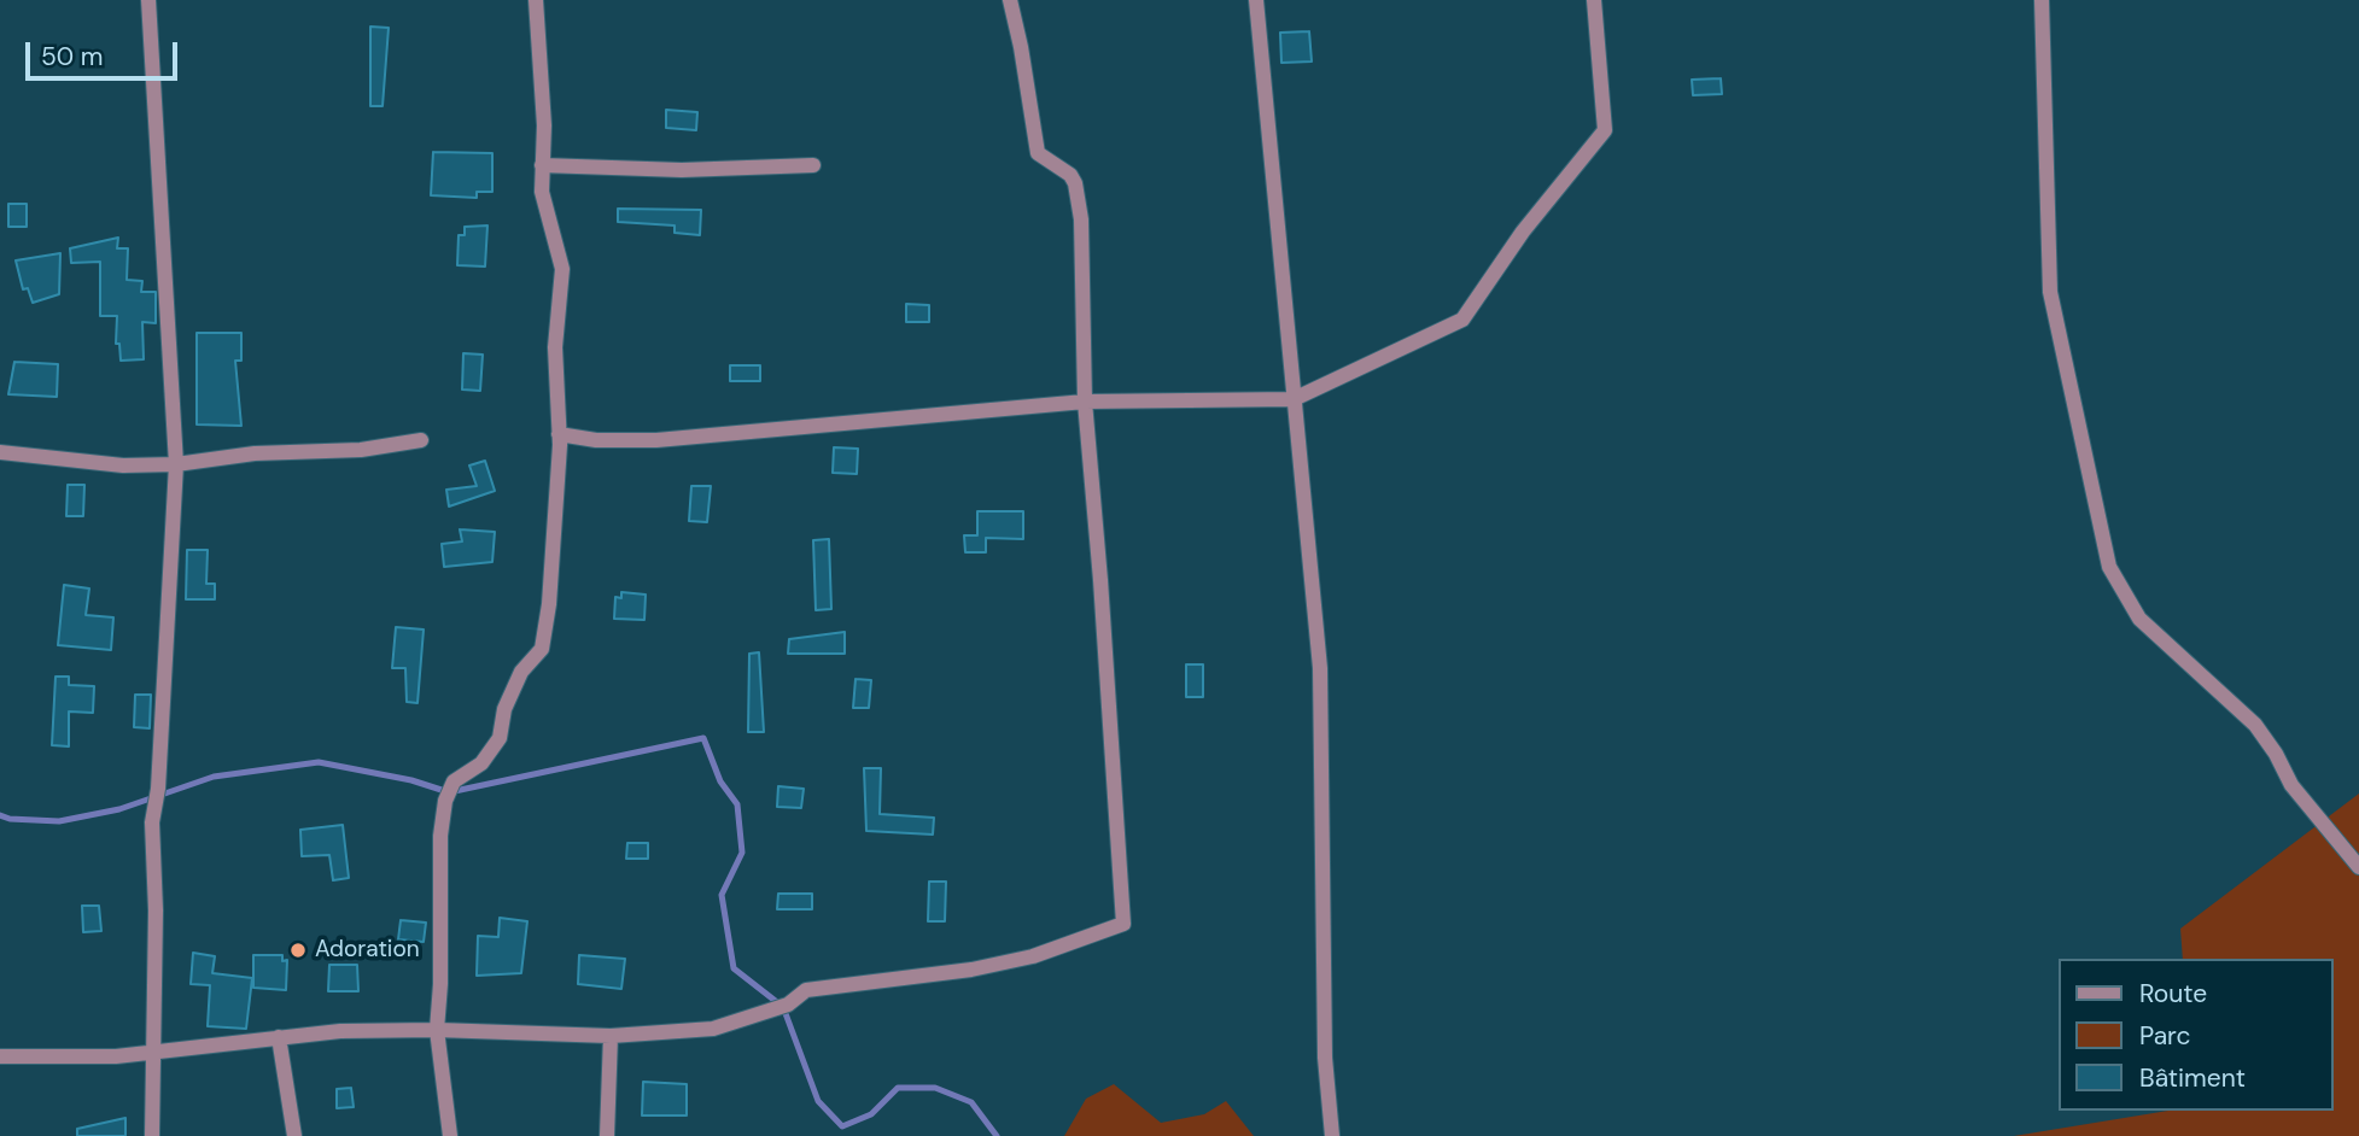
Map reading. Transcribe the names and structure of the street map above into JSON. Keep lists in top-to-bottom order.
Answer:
{
  "places": ["Adoration"],
  "legend": ["Route", "Parc", "Bâtiment"],
  "scale_bar": "50 m"
}
